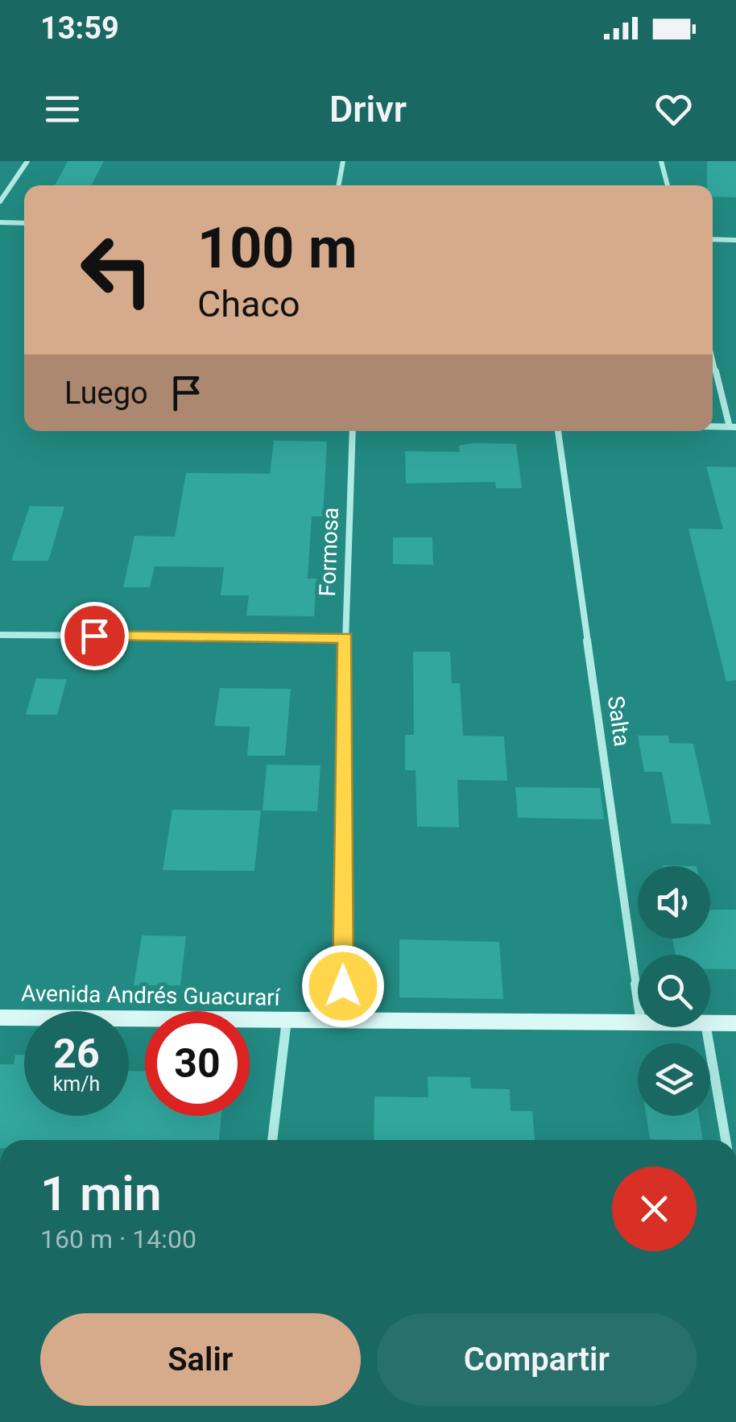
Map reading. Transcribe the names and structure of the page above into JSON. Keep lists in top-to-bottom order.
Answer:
{
  "streets": {
    "street": ["Formosa", "Salta", "Avenida Andrés Guacurarí"]
  },
  "crossings": [
    ["Formosa", "Avenida Andrés Guacurarí"]
  ],
  "page": {
    "status": "13:59",
    "header": "Drivr",
    "turn": ["100 m", "Chaco"],
    "then": "Luego",
    "speed": "26 km/h",
    "limit": "30",
    "heading": ["1 min", "160 m · 14:00"],
    "buttons": ["Salir", "Compartir"]
  }
}
